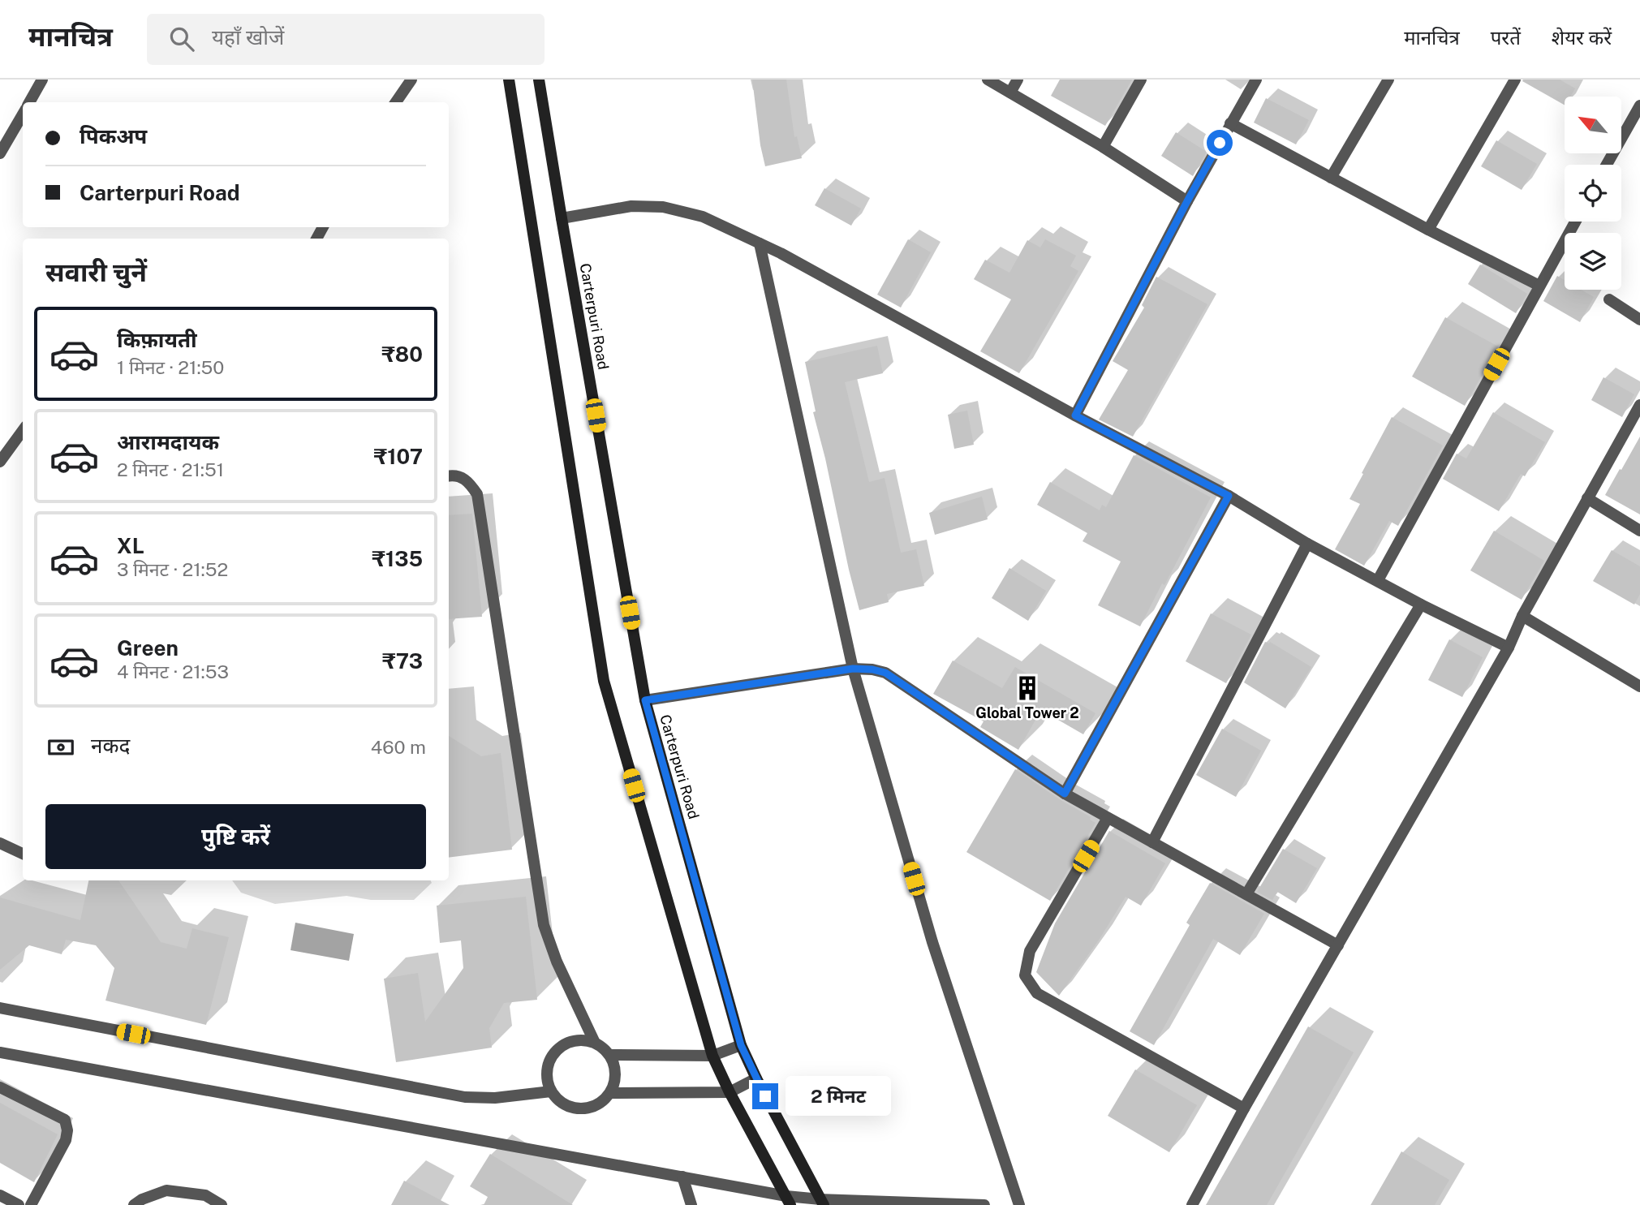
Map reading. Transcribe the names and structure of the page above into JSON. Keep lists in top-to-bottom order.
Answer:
{
  "streets": {
    "main road": ["Carterpuri Road"]
  },
  "places": {
    "building": ["Global Tower 2"]
  },
  "north": "top left",
  "page": {
    "header": "मानचित्र",
    "search": "यहाँ खोजें",
    "nav": ["मानचित्र", "परतें", "शेयर करें"],
    "banner": ["पिकअप", "Carterpuri Road"],
    "heading": "सवारी चुनें",
    "list": [
      {
        "name": "किफ़ायती",
        "note": "1 मिनट · 21:50",
        "value": "₹80"
      },
      {
        "name": "आरामदायक",
        "note": "2 मिनट · 21:51",
        "value": "₹107"
      },
      {
        "name": "XL",
        "note": "3 मिनट · 21:52",
        "value": "₹135"
      },
      {
        "name": "Green",
        "note": "4 मिनट · 21:53",
        "value": "₹73"
      }
    ],
    "pay": ["नकद", "460 m"],
    "buttons": "पुष्टि करें",
    "bubble": "2 मिनट"
  }
}
